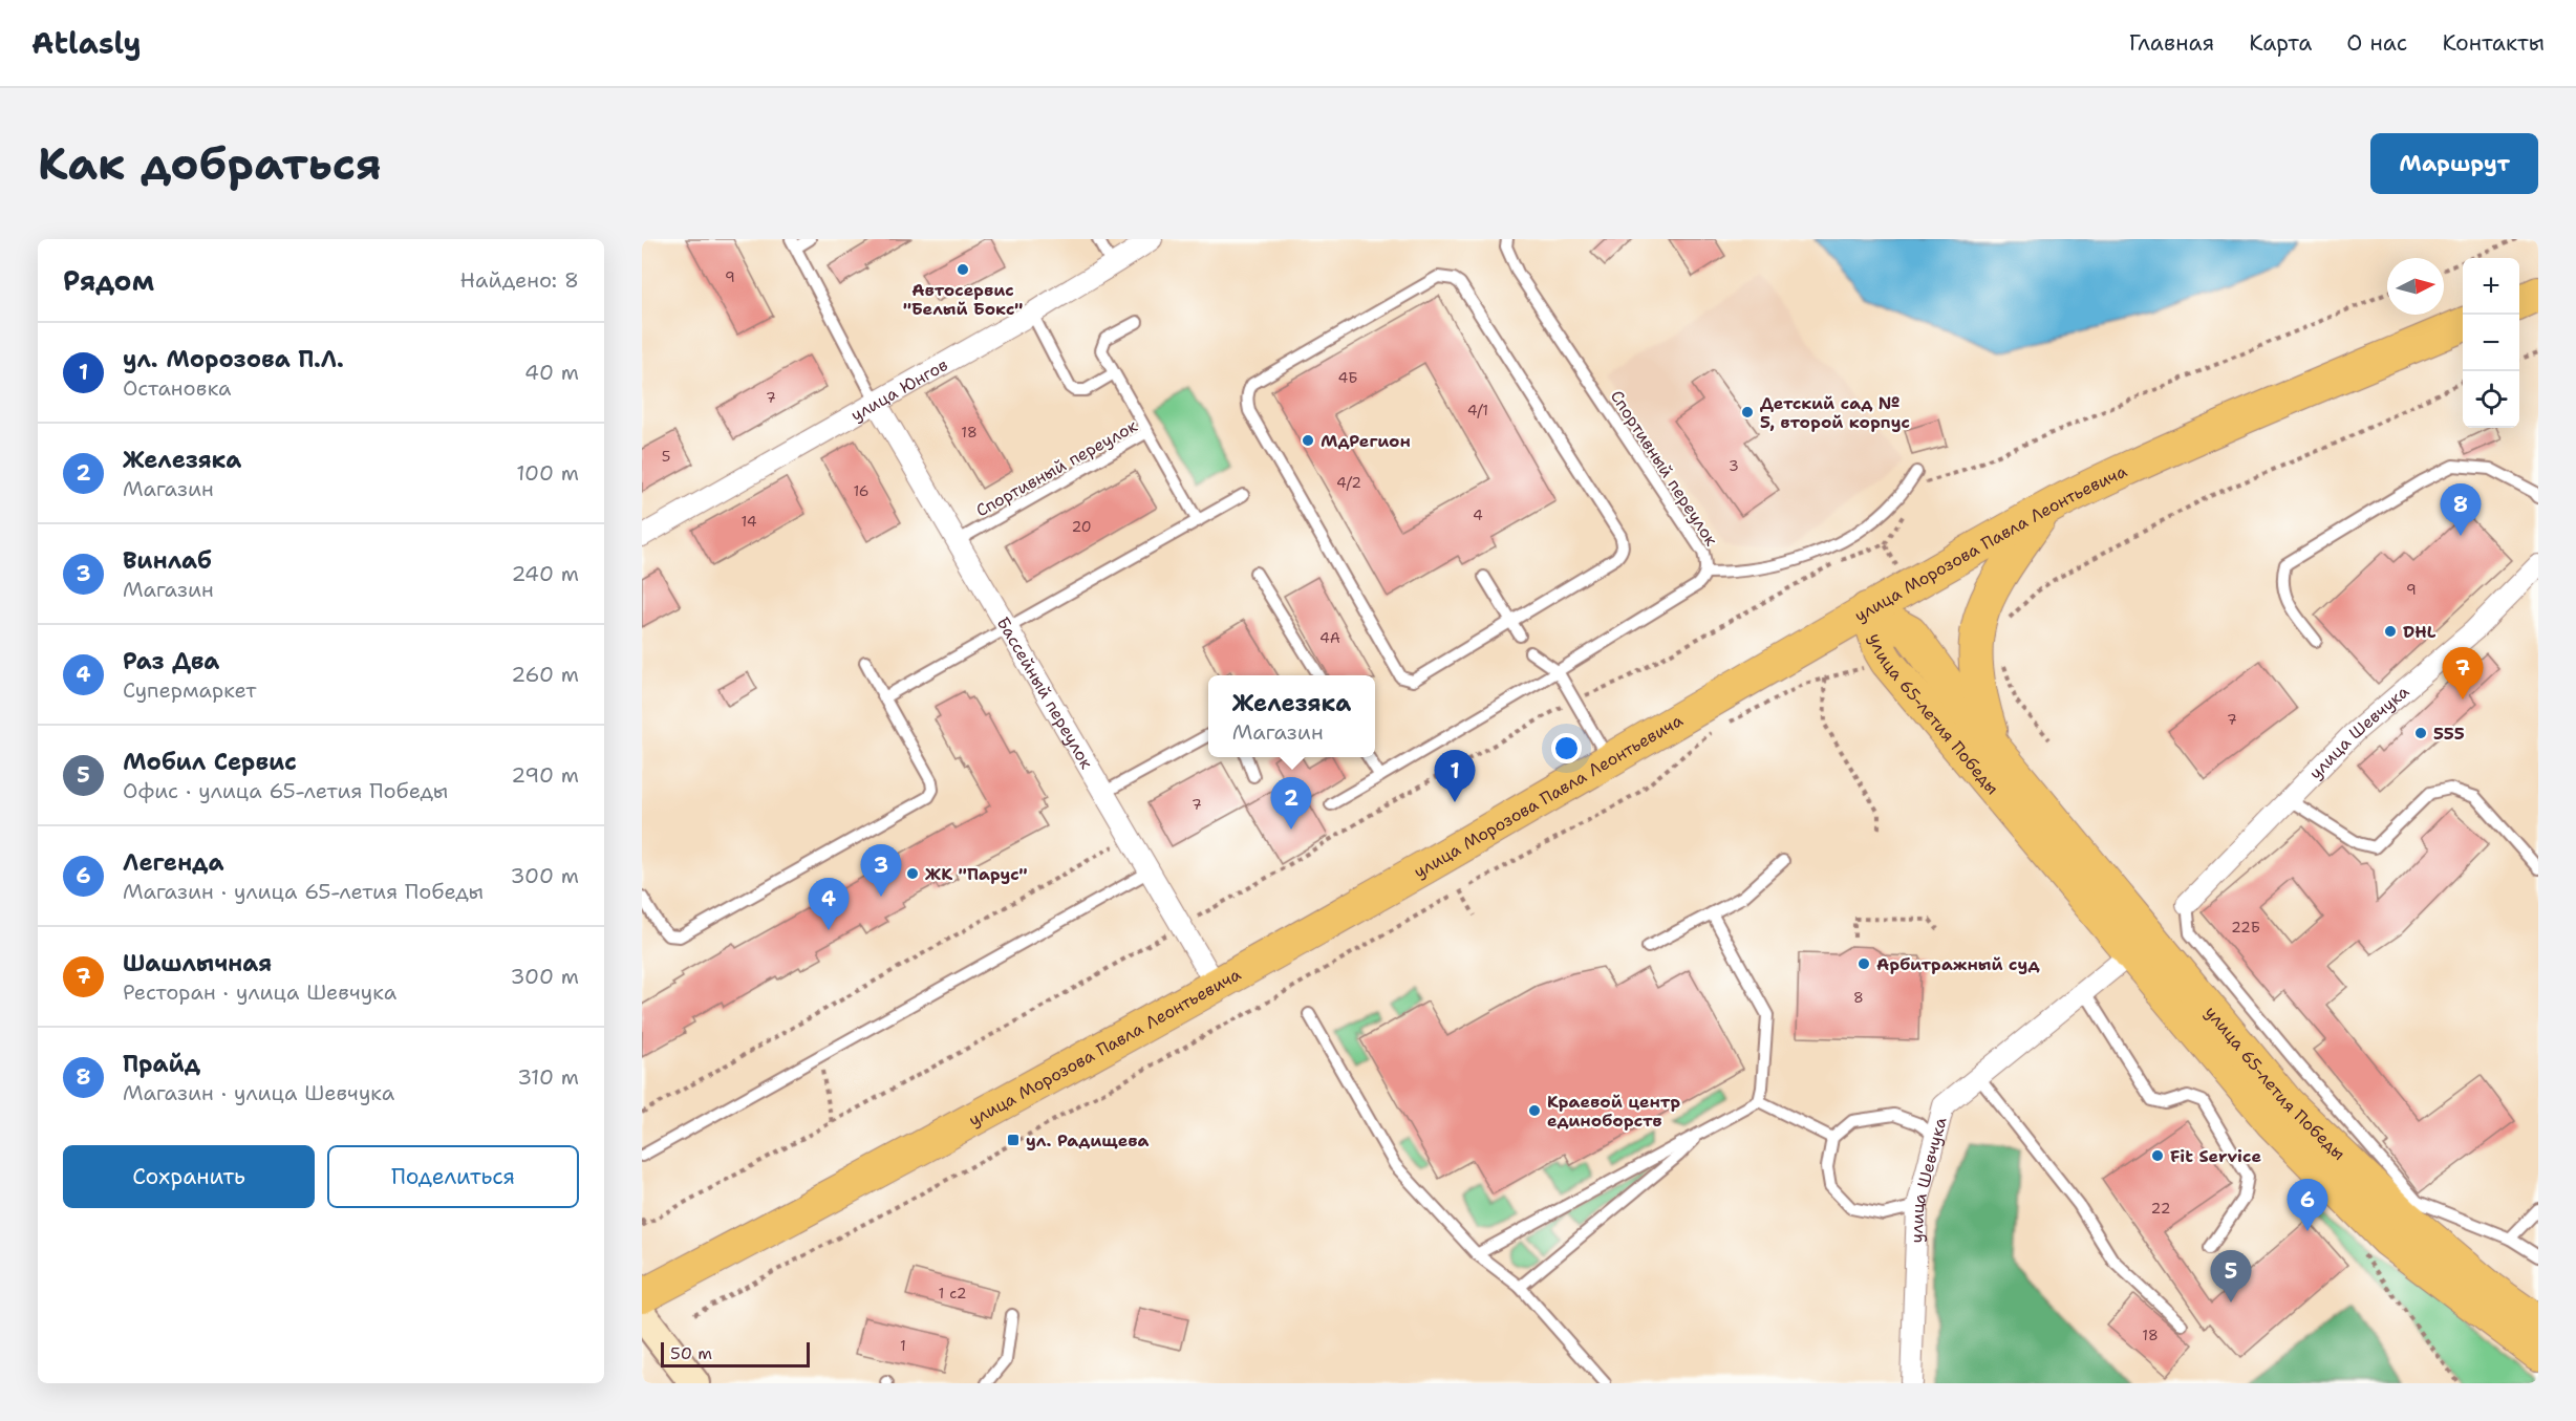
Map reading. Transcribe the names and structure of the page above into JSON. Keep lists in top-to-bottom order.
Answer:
{
  "streets": {
    "main road": ["улица Морозова Павла Леонтьевича", "улица 65-летия Победы"],
    "street": ["улица Юнгов", "Бассейный переулок", "улица Шевчука"],
    "lane": ["Спортивный переулок"]
  },
  "crossings": [
    ["улица Юнгов", "Бассейный переулок"],
    ["Спортивный переулок", "Бассейный переулок"],
    ["улица Морозова Павла Леонтьевича", "Бассейный переулок"],
    ["улица Морозова Павла Леонтьевича", "улица 65-летия Победы"],
    ["улица 65-летия Победы", "улица Шевчука"]
  ],
  "places": {
    "other": [
      "Автосервис \"Белый Бокс\"",
      "Детский сад № 5, второй корпус",
      "МдРегион",
      "DHL",
      "555",
      "ЖК \"Парус\"",
      "Арбитражный суд",
      "Краевой центр единоборств",
      "Fit Service"
    ],
    "transit": ["ул. Радищева"]
  },
  "house_numbers": [
    "9",
    "4Б",
    "7",
    "4/1",
    "18",
    "5",
    "3",
    "4/2",
    "16",
    "4",
    "14",
    "20",
    "9",
    "4А",
    "7",
    "7",
    "22Б",
    "8",
    "22",
    "1 с2",
    "18",
    "1"
  ],
  "scale_bar": "50 m",
  "north": "right",
  "page": {
    "header": "Atlasly",
    "nav": [
      "Главная",
      "Карта",
      "О нас",
      "Контакты"
    ],
    "buttons": [
      "Маршрут",
      ["Сохранить", "Поделиться"]
    ],
    "title": "Как добраться",
    "heading": ["Рядом", "Найдено: 8"],
    "map_buttons": ["+", "−"],
    "list": [
      {
        "mark": "1",
        "name": "ул. Морозова П.Л.",
        "note": "Остановка",
        "value": "40 m"
      },
      {
        "mark": "2",
        "name": "Железяка",
        "note": "Магазин",
        "value": "100 m"
      },
      {
        "mark": "3",
        "name": "Винлаб",
        "note": "Магазин",
        "value": "240 m"
      },
      {
        "mark": "4",
        "name": "Раз Два",
        "note": "Супермаркет",
        "value": "260 m"
      },
      {
        "mark": "5",
        "name": "Мобил Сервис",
        "note": "Офис · улица 65-летия Победы",
        "value": "290 m"
      },
      {
        "mark": "6",
        "name": "Легенда",
        "note": "Магазин · улица 65-летия Победы",
        "value": "300 m"
      },
      {
        "mark": "7",
        "name": "Шашлычная",
        "note": "Ресторан · улица Шевчука",
        "value": "300 m"
      },
      {
        "mark": "8",
        "name": "Прайд",
        "note": "Магазин · улица Шевчука",
        "value": "310 m"
      }
    ],
    "pins": [
      "8",
      "7",
      "1",
      "2",
      "3",
      "4",
      "6",
      "5"
    ],
    "popup": ["Железяка", "Магазин"],
    "scale": "50 m"
  }
}
